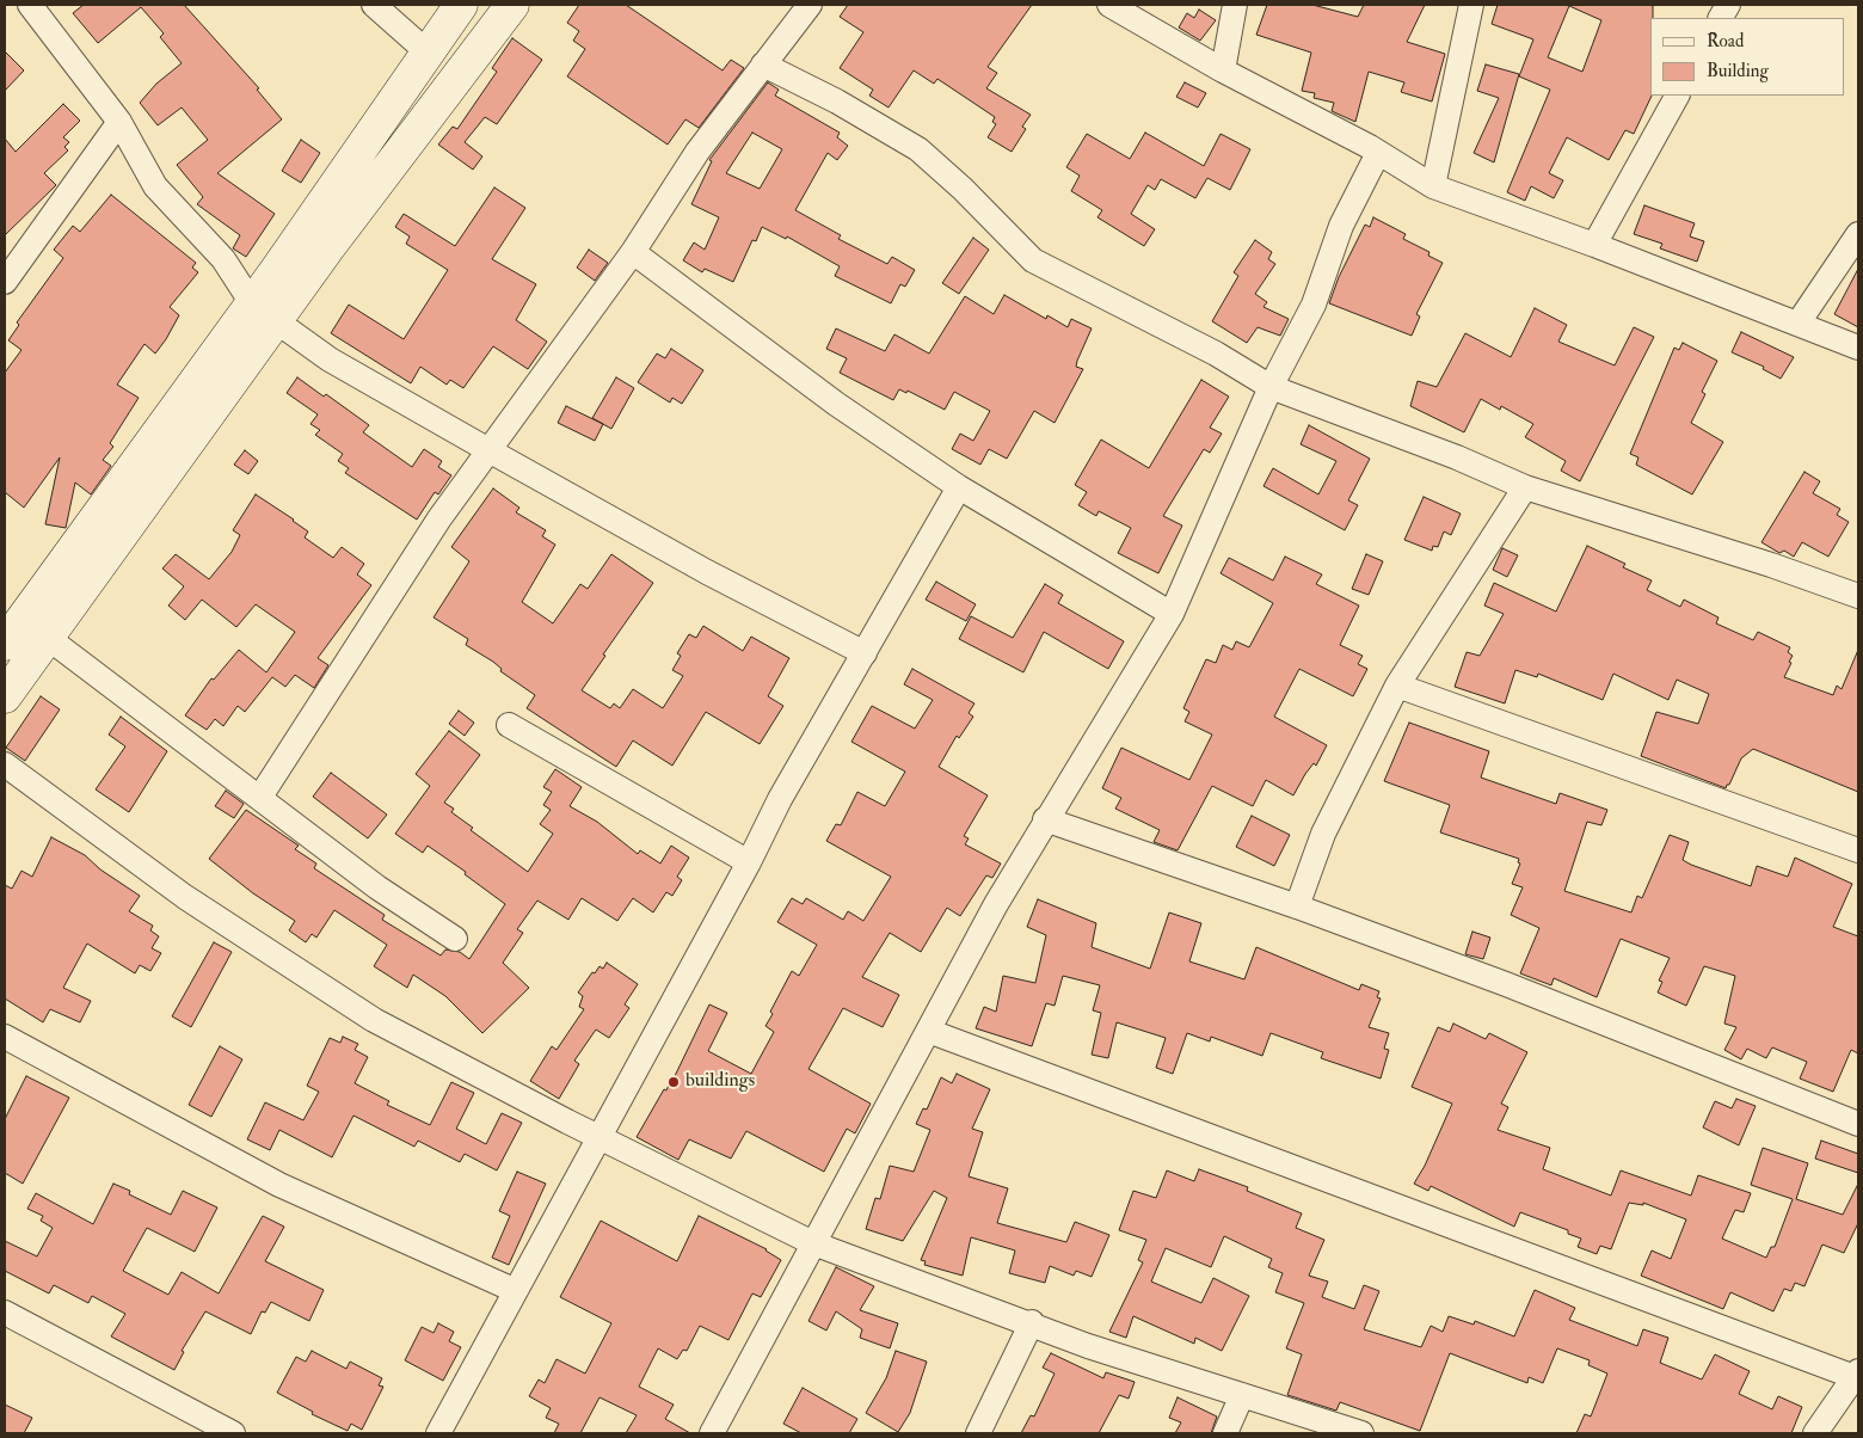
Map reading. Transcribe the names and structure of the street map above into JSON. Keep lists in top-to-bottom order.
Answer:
{
  "places": ["buildings"],
  "legend": ["Road", "Building"]
}
